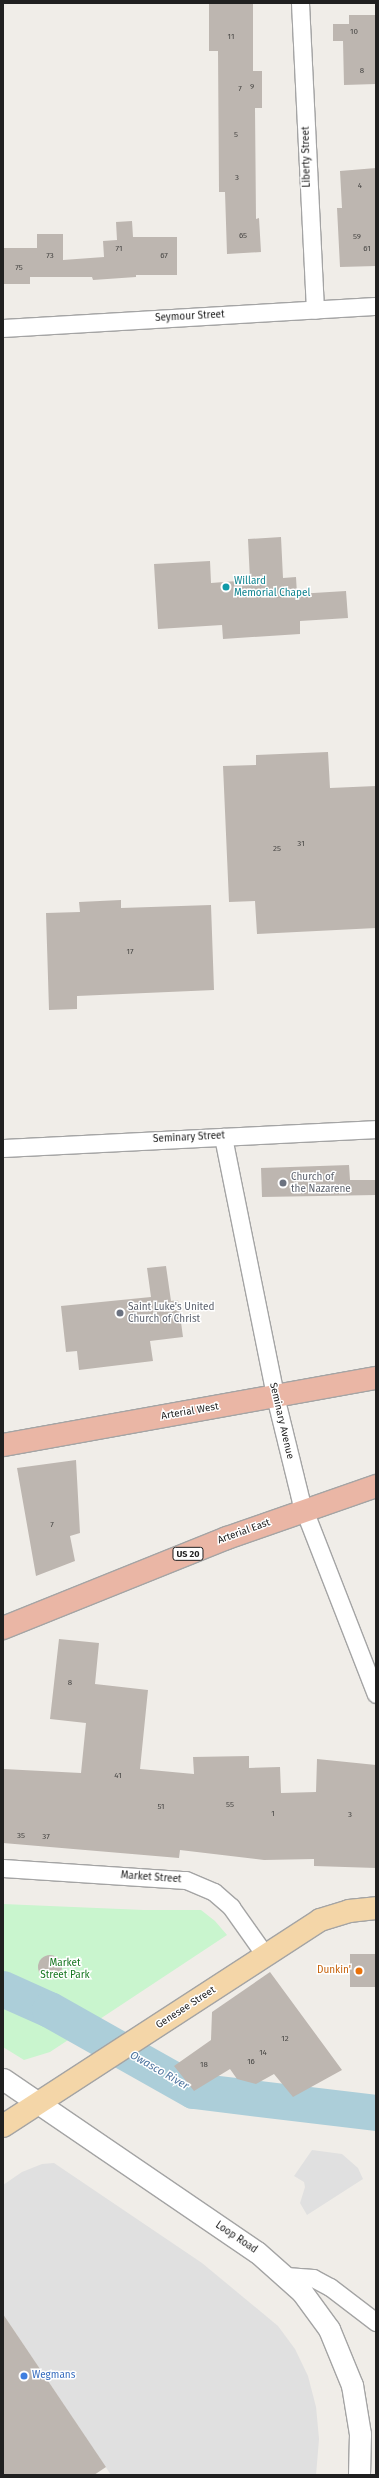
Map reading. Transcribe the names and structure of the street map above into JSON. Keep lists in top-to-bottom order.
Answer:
{
  "streets": {
    "highway": ["Arterial West", "Arterial East", "US 20"],
    "main road": ["Genesee Street"],
    "street": [
      "Liberty Street",
      "Seymour Street",
      "Seminary Street",
      "Seminary Avenue",
      "Market Street",
      "Loop Road"
    ]
  },
  "crossings": [
    ["Liberty Street", "Seymour Street"],
    ["Seminary Street", "Seminary Avenue"],
    ["Arterial West", "Seminary Avenue"],
    ["Seminary Avenue", "Arterial East"],
    ["Market Street", "Genesee Street"],
    ["Genesee Street", "Loop Road"]
  ],
  "water": ["Owasco River"],
  "parks": ["Market Street Park"],
  "places": [
    "Willard Memorial Chapel",
    "Church of the Nazarene",
    "Saint Luke's United Church of Christ",
    "Dunkin'",
    "Wegmans"
  ],
  "house_numbers": [
    "10",
    "11",
    "8",
    "9",
    "7",
    "5",
    "3",
    "4",
    "65",
    "59",
    "71",
    "61",
    "73",
    "67",
    "75",
    "31",
    "25",
    "17",
    "7",
    "8",
    "41",
    "55",
    "51",
    "1",
    "3",
    "35",
    "37",
    "12",
    "14",
    "16",
    "18"
  ]
}
